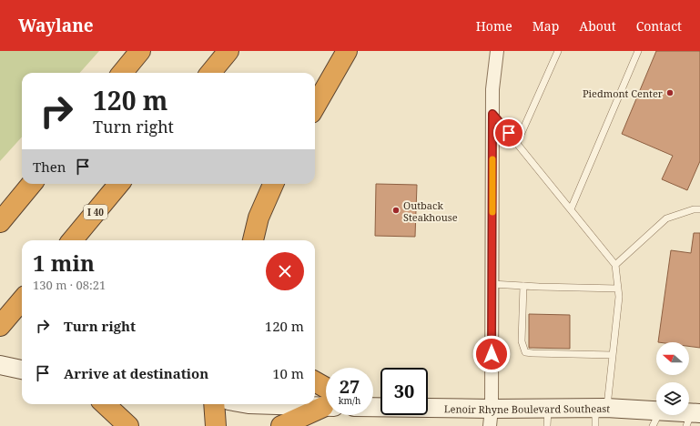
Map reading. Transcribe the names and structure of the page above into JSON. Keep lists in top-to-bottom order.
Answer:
{
  "streets": {
    "highway": ["I 40"],
    "main road": ["Lenoir Rhyne Boulevard Southeast"]
  },
  "places": ["Piedmont Center", "Outback Steakhouse"],
  "north": "left",
  "page": {
    "header": "Waylane",
    "nav": [
      "Home",
      "Map",
      "About",
      "Contact"
    ],
    "turn": ["120 m", "Turn right"],
    "then": "Then",
    "heading": ["1 min", "130 m · 08:21"],
    "list": [
      {
        "name": "Turn right",
        "value": "120 m"
      },
      {
        "name": "Arrive at destination",
        "value": "10 m"
      }
    ],
    "speed": "27 km/h",
    "limit": "30"
  }
}
